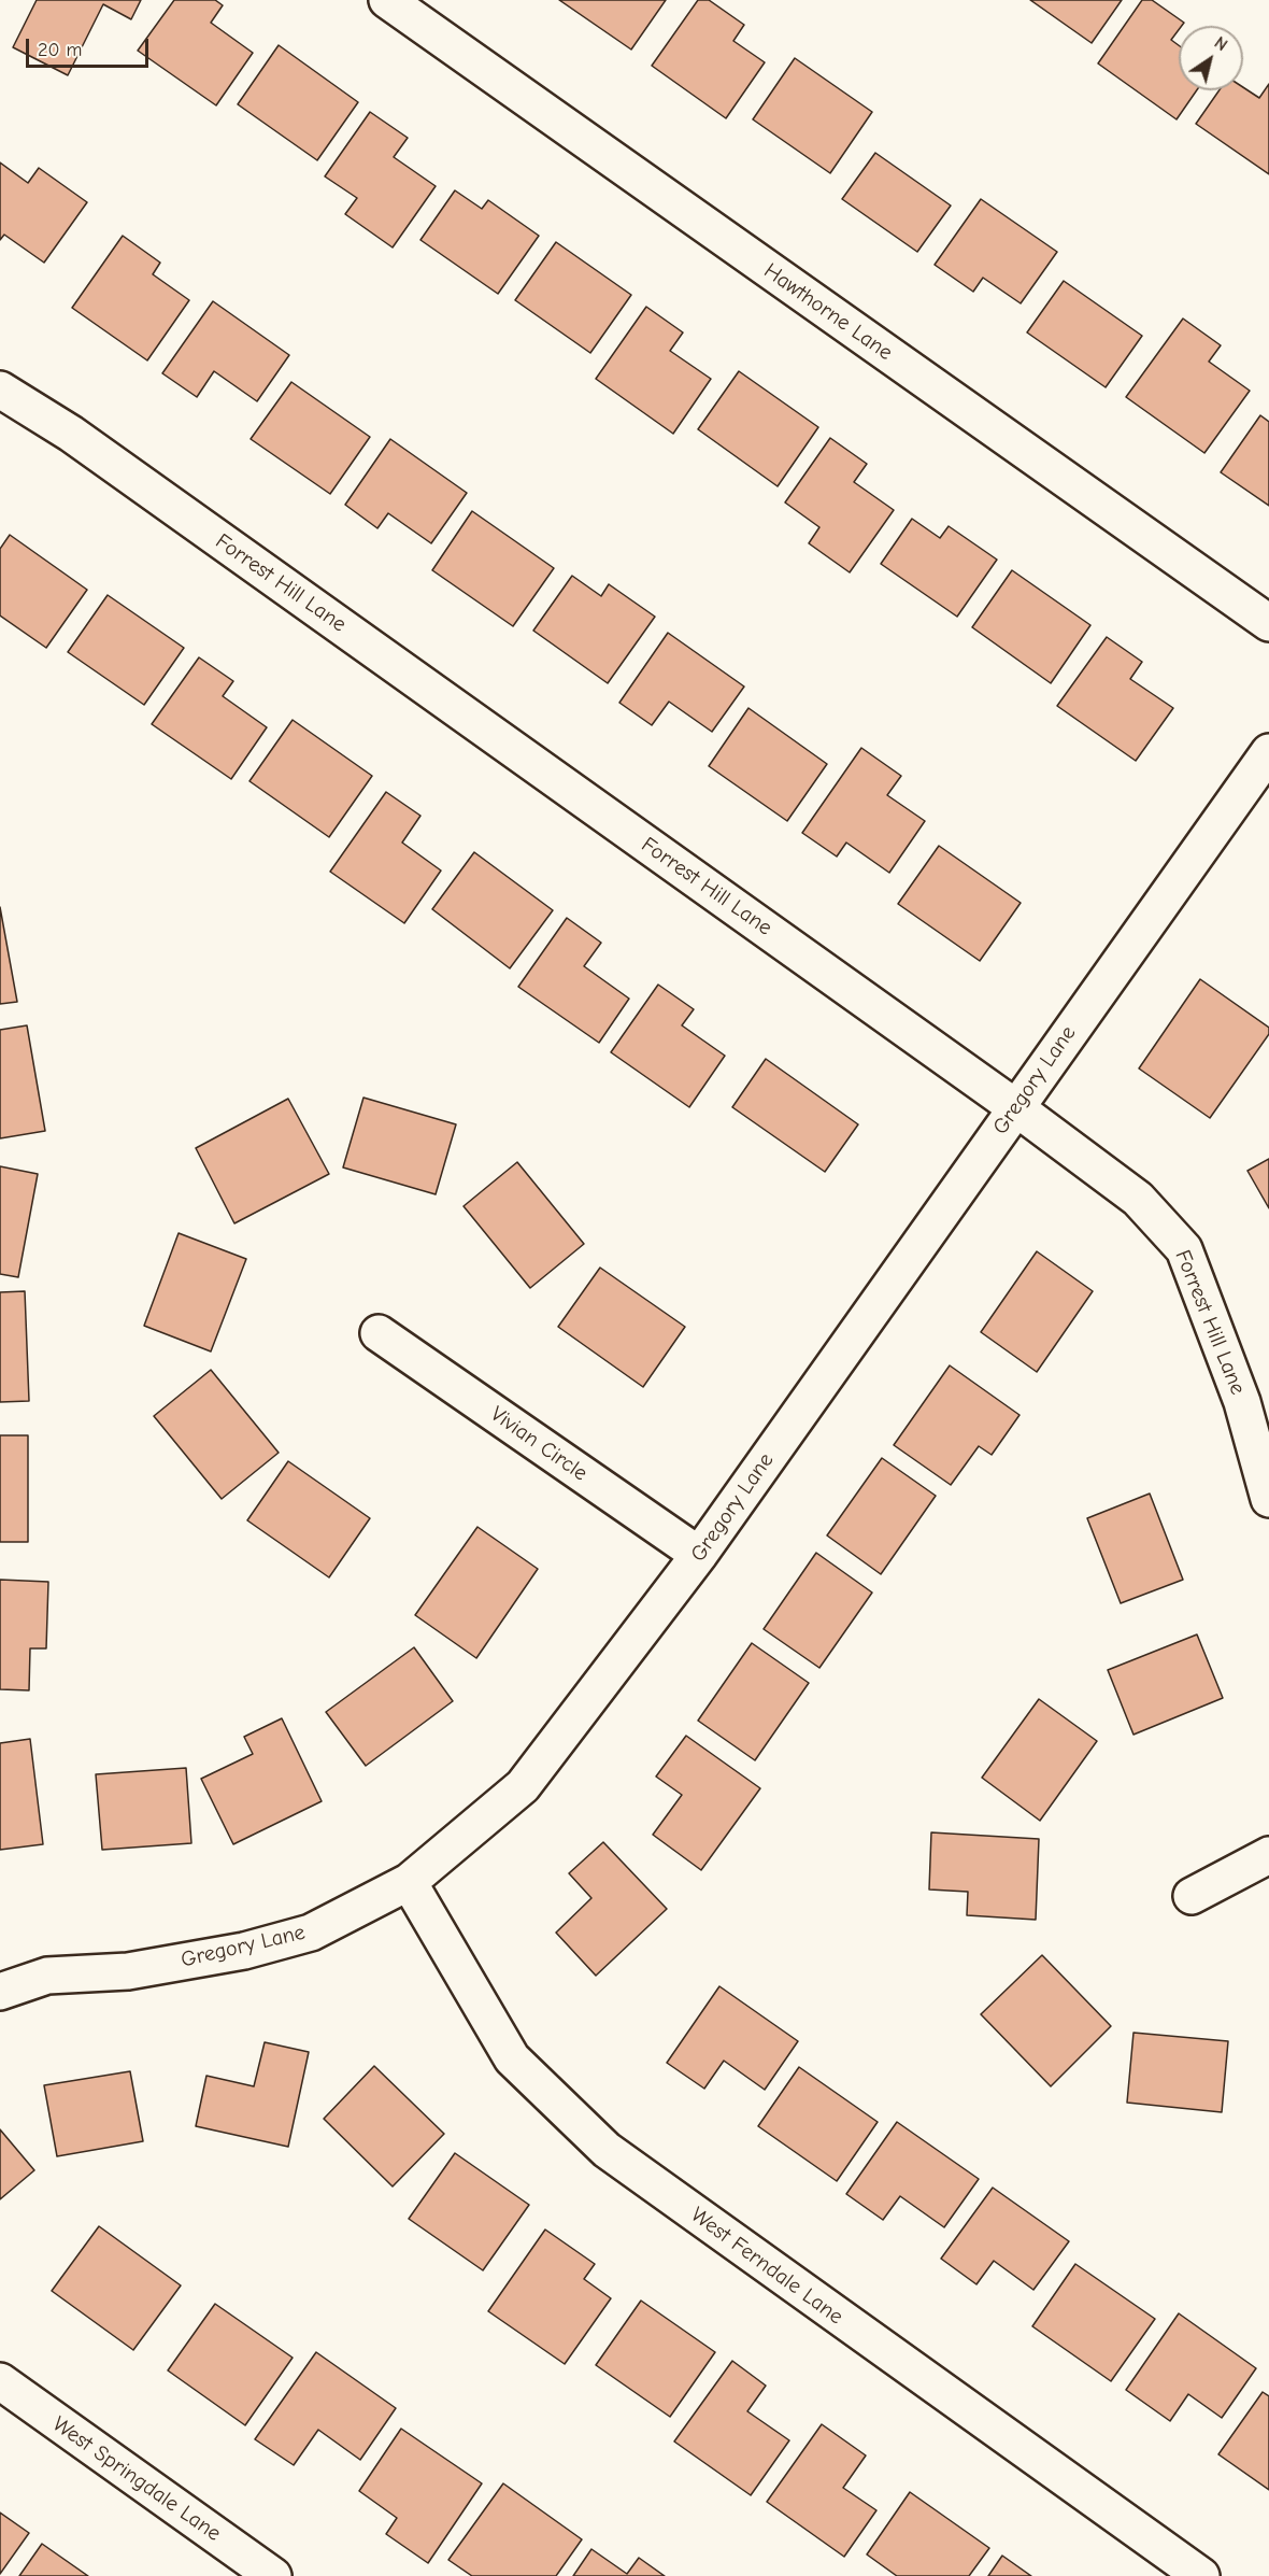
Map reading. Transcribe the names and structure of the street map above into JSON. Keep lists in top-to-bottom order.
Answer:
{
  "streets": {
    "street": [
      "Hawthorne Lane",
      "Forrest Hill Lane",
      "Gregory Lane",
      "Vivian Circle",
      "West Ferndale Lane",
      "West Springdale Lane"
    ]
  },
  "crossings": [
    ["Forrest Hill Lane", "Gregory Lane"],
    ["Gregory Lane", "Vivian Circle"],
    ["Gregory Lane", "West Ferndale Lane"]
  ],
  "scale_bar": "20 m",
  "north": "top right"
}
